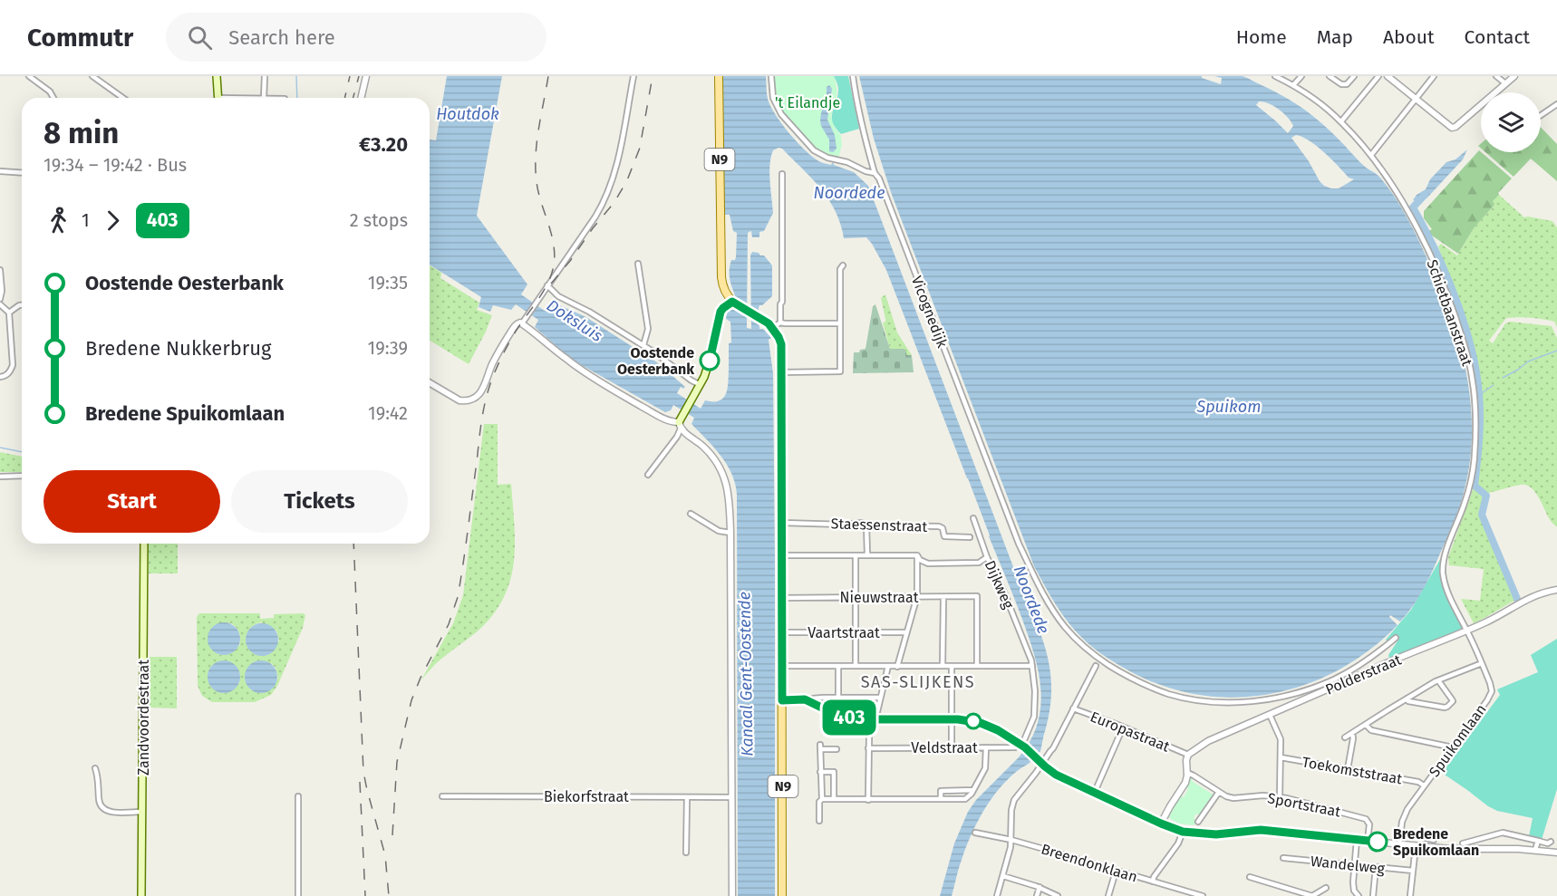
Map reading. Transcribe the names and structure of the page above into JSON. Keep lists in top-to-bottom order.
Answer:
{
  "streets": {
    "main road": ["N9", "Zandvoordestraat"],
    "street": [
      "Vicognedijk",
      "Schietbaanstraat",
      "Staessenstraat",
      "Dijkweg",
      "Nieuwstraat",
      "Vaartstraat",
      "Polderstraat",
      "Europastraat",
      "Spuikomlaan",
      "Veldstraat",
      "Toekomststraat",
      "Biekorfstraat",
      "Sportstraat",
      "Breendonklaan",
      "Wandelweg"
    ]
  },
  "crossings": [
    ["N9", "Staessenstraat"],
    ["N9", "Nieuwstraat"],
    ["N9", "Vaartstraat"],
    ["Schietbaanstraat", "Spuikomlaan"],
    ["Dijkweg", "Veldstraat"],
    ["Polderstraat", "Europastraat"],
    ["Polderstraat", "Spuikomlaan"],
    ["Spuikomlaan", "Toekomststraat"]
  ],
  "districts": ["SAS-SLIJKENS"],
  "water": [
    "Houtdok",
    "Noordede",
    "Doksluis",
    "Spuikom",
    "Kanaal Gent-Oostende"
  ],
  "parks": ["'t Eilandje"],
  "places": ["Oostende Oesterbank", "Bredene Spuikomlaan"],
  "lines": ["bus line 403"],
  "page": {
    "header": "Commutr",
    "search": "Search here",
    "nav": [
      "Home",
      "Map",
      "About",
      "Contact"
    ],
    "on_map": "403",
    "heading": ["8 min", "19:34 – 19:42 · Bus", "€3.20"],
    "legs": ["1", "403", "2 stops"],
    "list": [
      {
        "name": "Oostende Oesterbank",
        "value": "19:35"
      },
      {
        "name": "Bredene Nukkerbrug",
        "value": "19:39"
      },
      {
        "name": "Bredene Spuikomlaan",
        "value": "19:42"
      }
    ],
    "buttons": ["Start", "Tickets"]
  }
}
